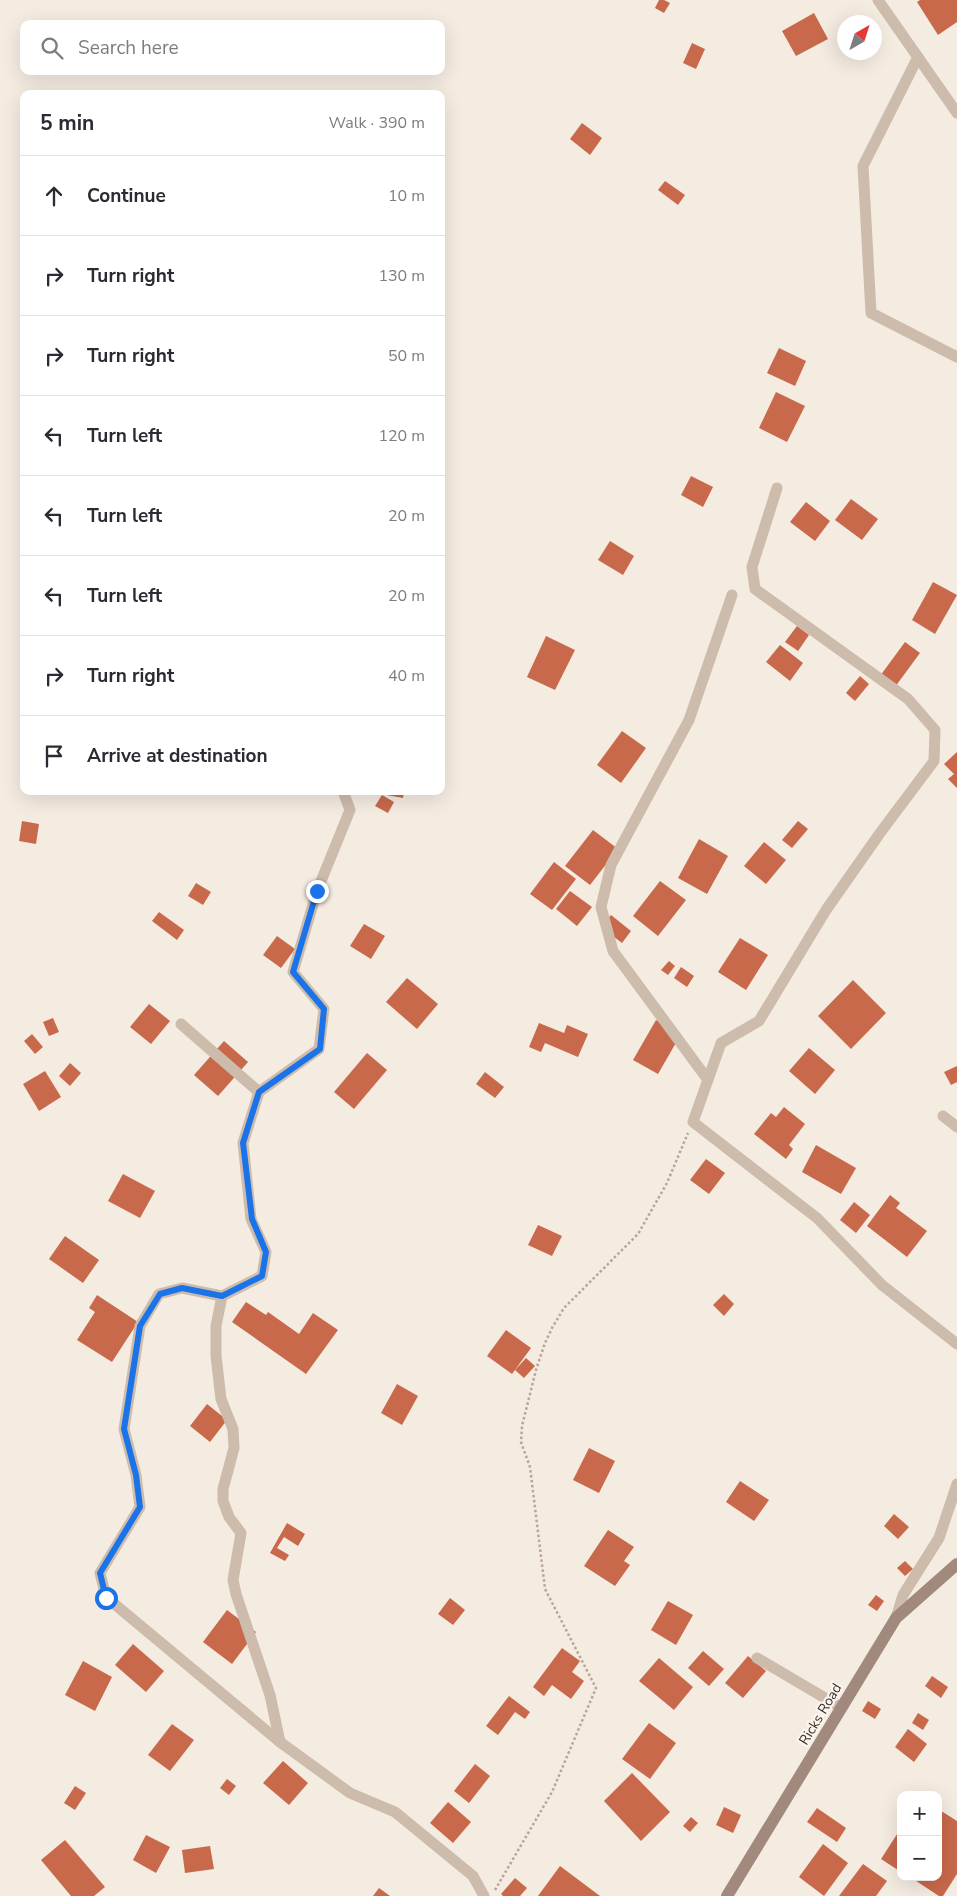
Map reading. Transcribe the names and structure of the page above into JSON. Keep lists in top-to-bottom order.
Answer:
{
  "streets": {
    "street": ["Ricks Road"]
  },
  "north": "top right",
  "page": {
    "search": "Search here",
    "heading": ["5 min", "Walk · 390 m"],
    "list": [
      ["Continue", "10 m"],
      ["Turn right", "130 m"],
      ["Turn right", "50 m"],
      ["Turn left", "120 m"],
      ["Turn left", "20 m"],
      ["Turn left", "20 m"],
      ["Turn right", "40 m"],
      "Arrive at destination"
    ],
    "map_buttons": ["+", "−"]
  }
}
